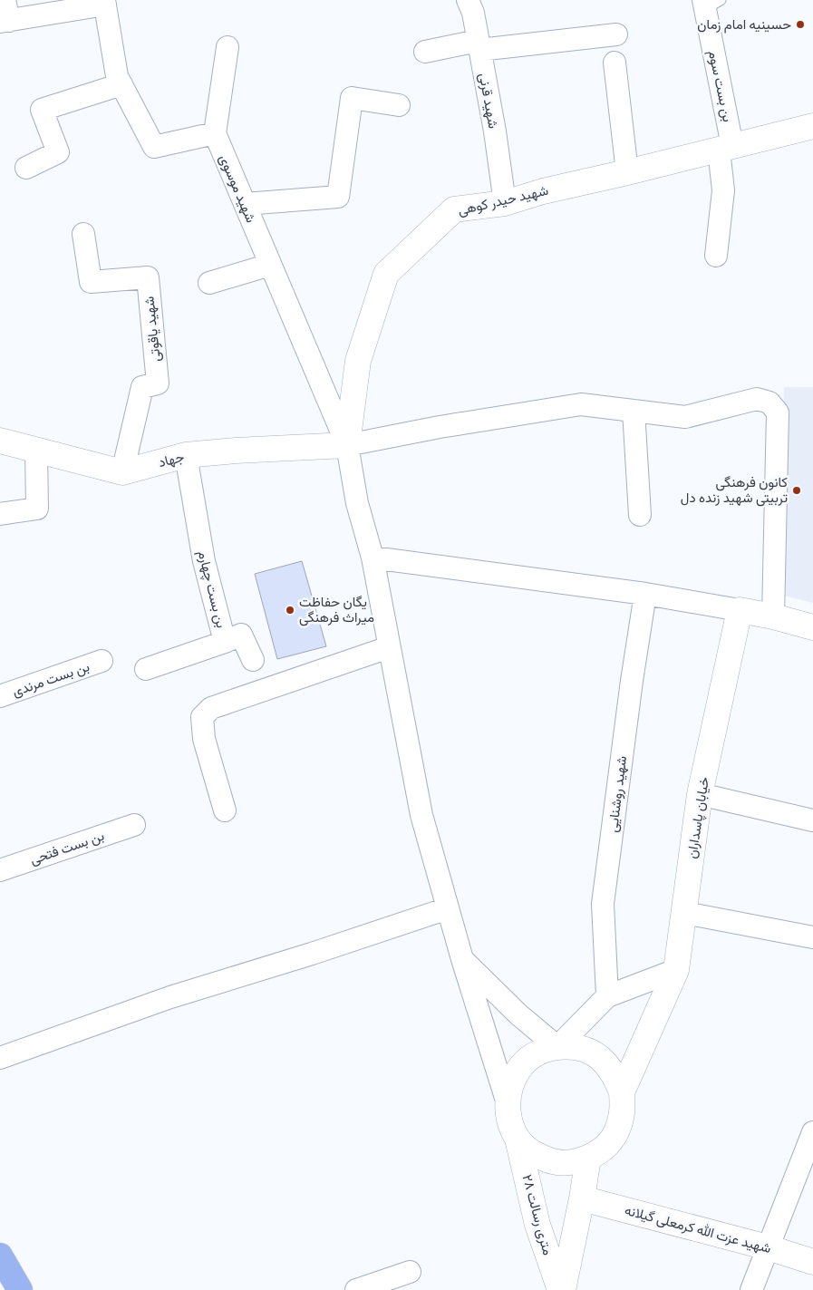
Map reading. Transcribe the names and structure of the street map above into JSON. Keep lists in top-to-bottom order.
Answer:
{
  "streets": {
    "street": [
      "بن بست سوم",
      "شهید قرنی",
      "شهید موسوی",
      "شهید حیدر کوهی",
      "شهید یاقوتی",
      "جهاد",
      "بن بست چهارم",
      "بن بست مرندی",
      "شهید روشنایی",
      "خیابان پاسداران",
      "بن بست فتحی",
      "۲۸ متری رسالت",
      "شهید عزت الله کرمعلی گیلانه"
    ]
  },
  "crossings": [
    ["بن بست سوم", "شهید حیدر کوهی"],
    ["شهید قرنی", "شهید حیدر کوهی"],
    ["شهید موسوی", "شهید حیدر کوهی"],
    ["شهید موسوی", "جهاد"],
    ["شهید موسوی", "خیابان پاسداران"],
    ["شهید موسوی", "۲۸ متری رسالت"],
    ["شهید حیدر کوهی", "جهاد"],
    ["شهید یاقوتی", "جهاد"],
    ["جهاد", "بن بست چهارم"],
    ["خیابان پاسداران", "۲۸ متری رسالت"],
    ["۲۸ متری رسالت", "شهید عزت الله کرمعلی گیلانه"]
  ],
  "places": ["حسینیه امام زمان", "کانون فرهنگی تربیتی شهید زنده دل", "یگان حفاظت میراث فرهنگی"]
}
